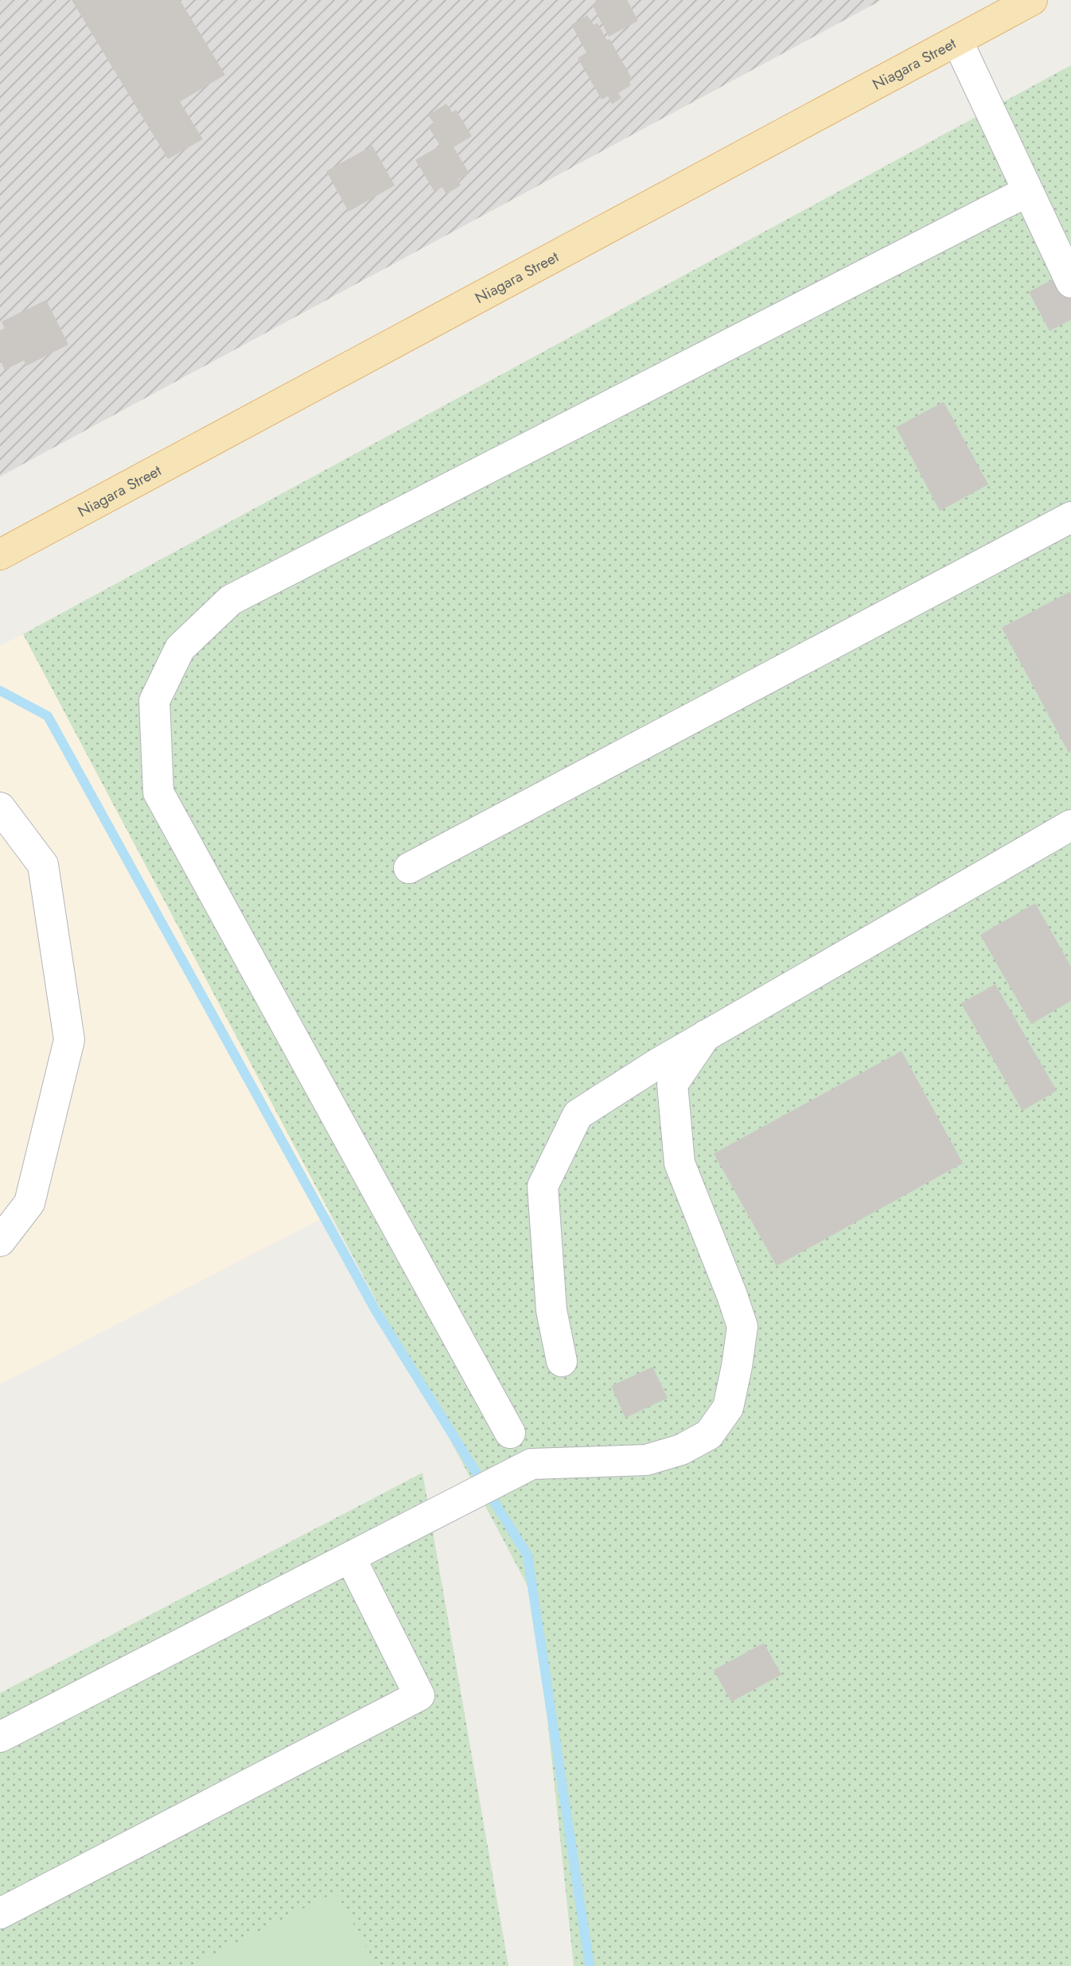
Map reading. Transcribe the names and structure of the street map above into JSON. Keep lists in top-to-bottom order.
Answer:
{
  "streets": {
    "main road": ["Niagara Street"]
  }
}
